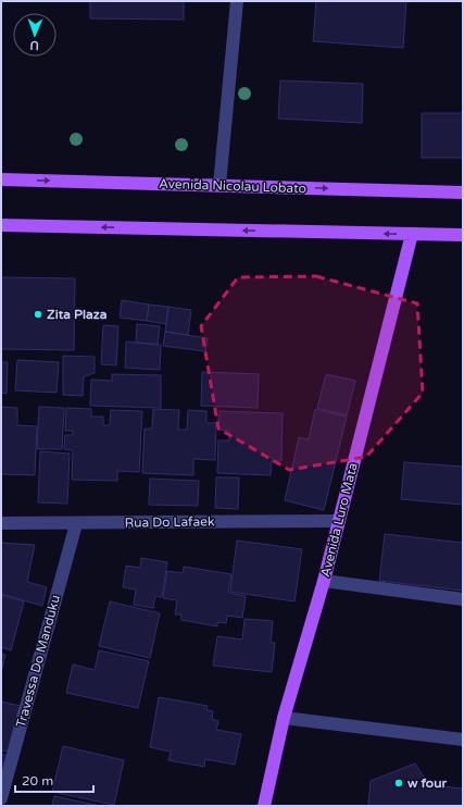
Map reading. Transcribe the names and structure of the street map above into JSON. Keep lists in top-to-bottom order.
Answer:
{
  "streets": {
    "main road": ["Avenida Nicolau Lobato", "Avenida Luro Mata"],
    "street": ["Rua Do Lafaek", "Travessa Do Manduku"]
  },
  "crossings": [
    ["Avenida Luro Mata", "Rua Do Lafaek"],
    ["Rua Do Lafaek", "Travessa Do Manduku"]
  ],
  "places": ["Zita Plaza", "w four"],
  "scale_bar": "20 m",
  "north": "bottom"
}
